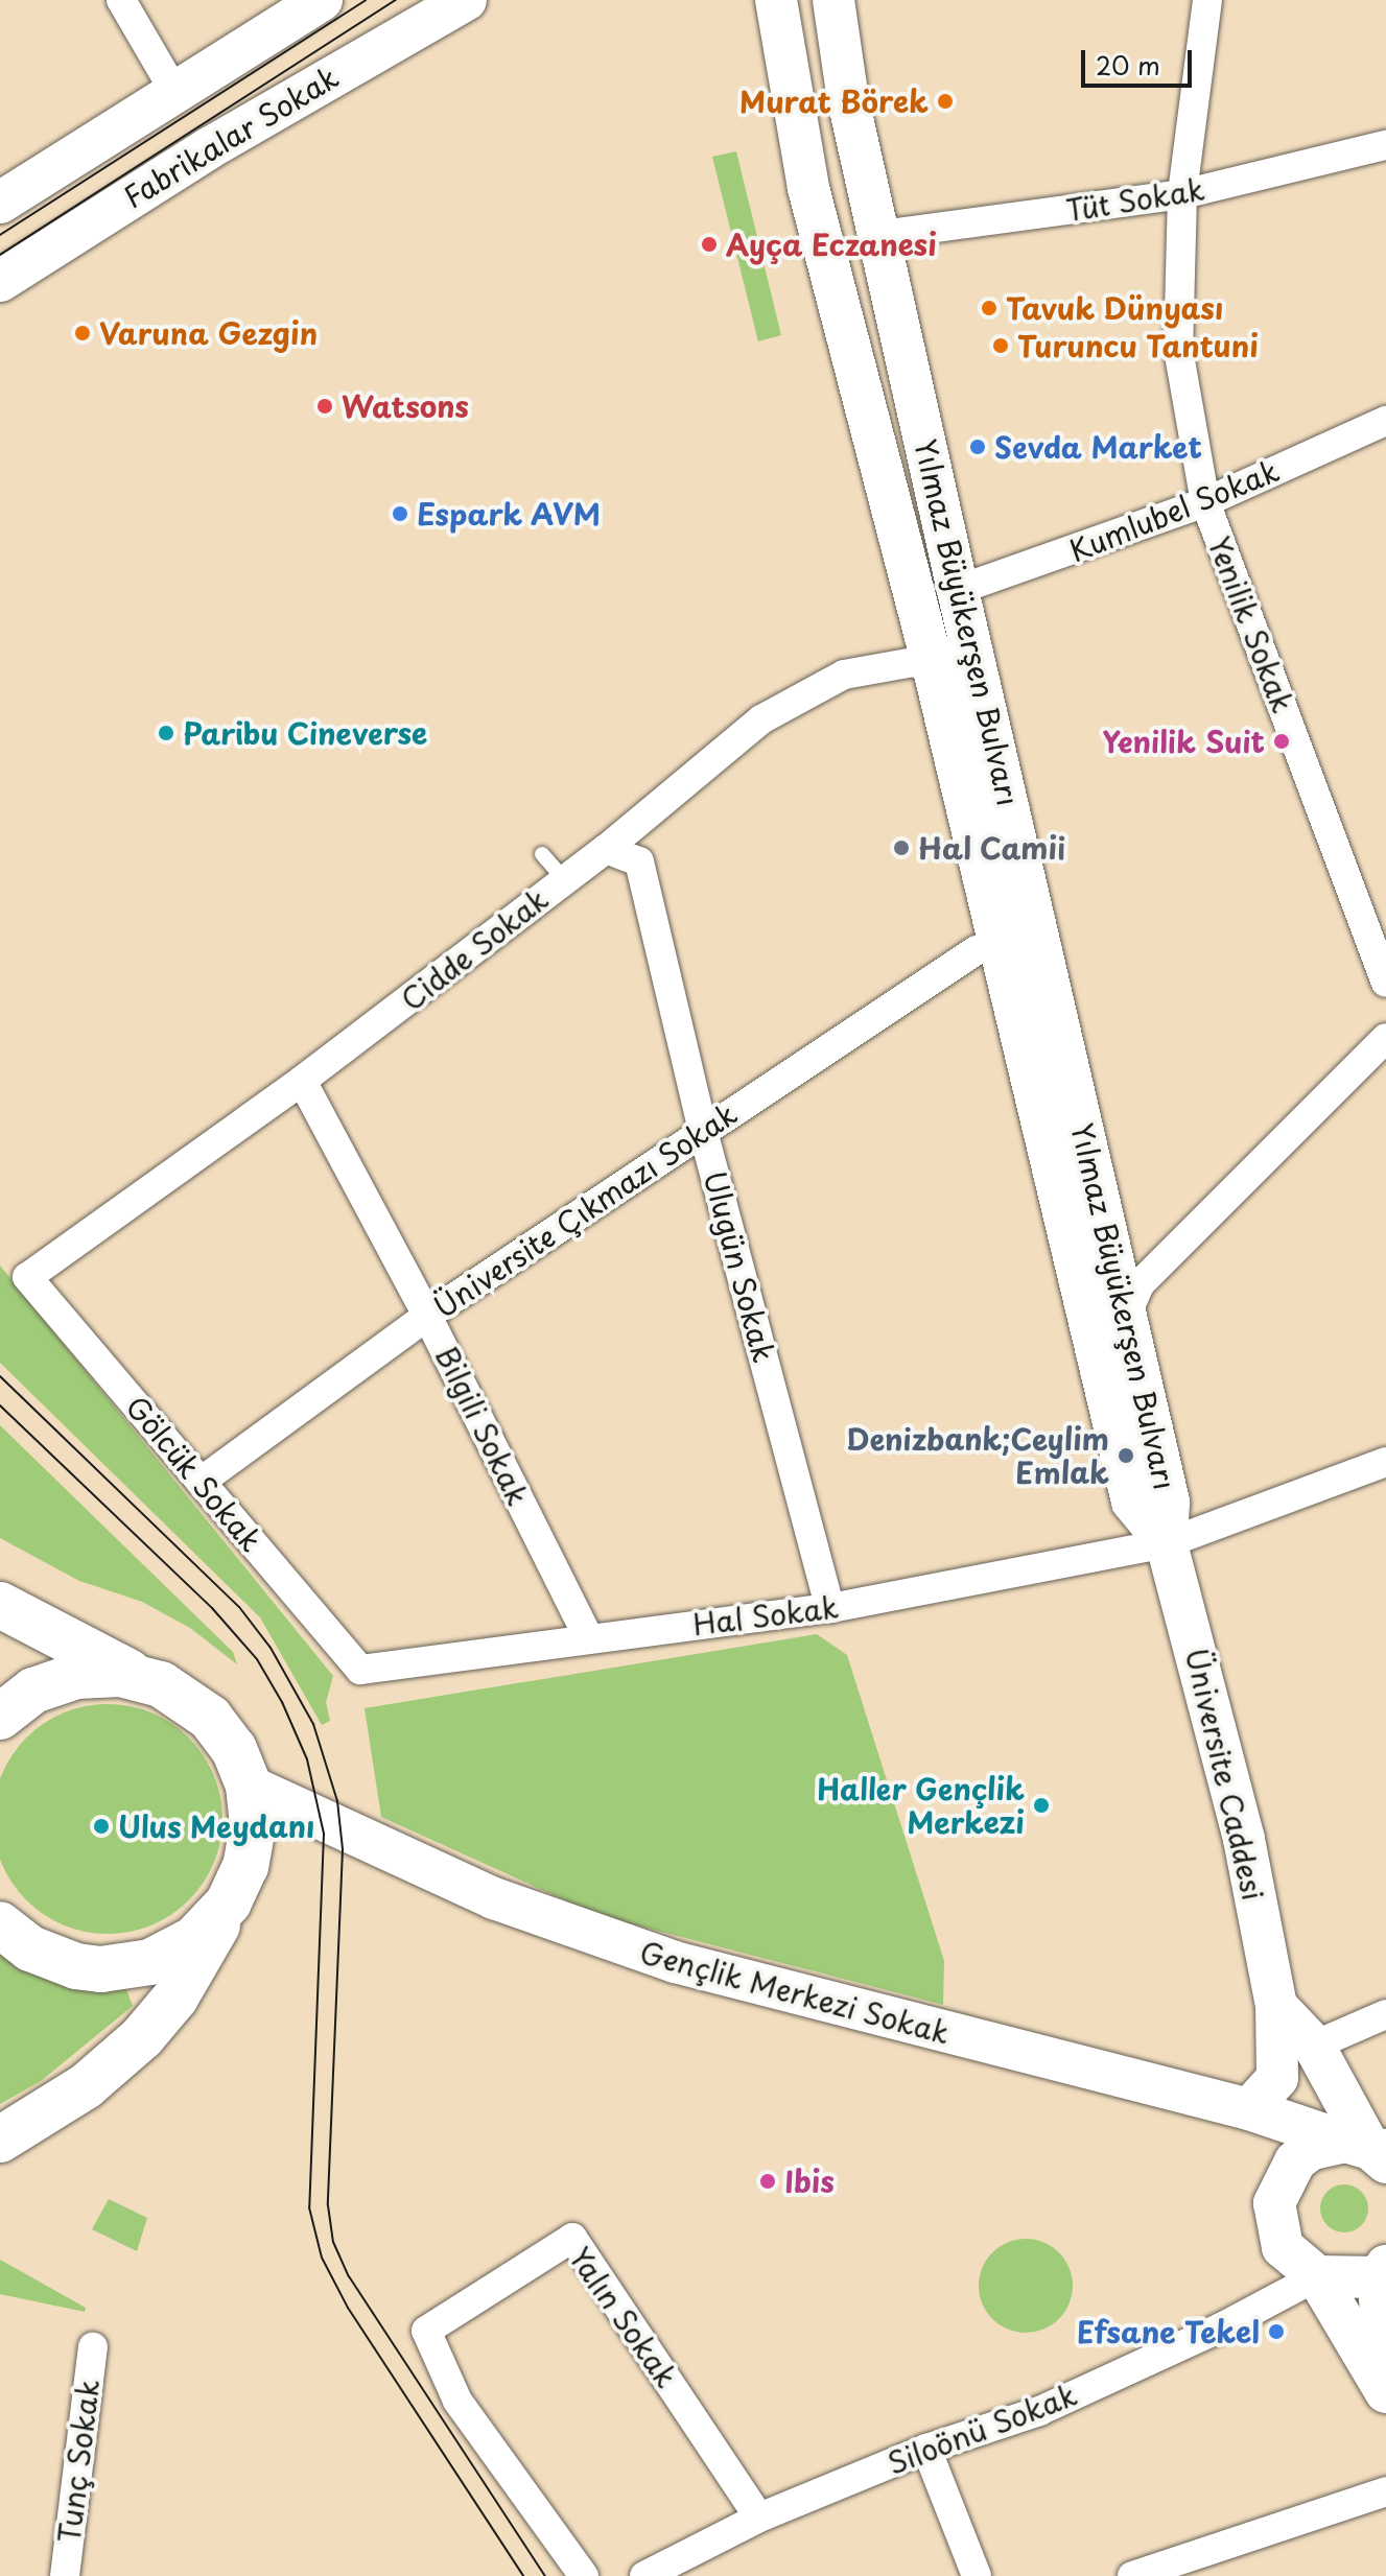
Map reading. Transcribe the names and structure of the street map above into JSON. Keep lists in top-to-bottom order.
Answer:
{
  "streets": {
    "main road": [
      "Fabrikalar Sokak",
      "Yılmaz Büyükerşen Bulvarı",
      "Üniversite Caddesi",
      "Gençlik Merkezi Sokak"
    ],
    "street": [
      "Tüt Sokak",
      "Kumlubel Sokak",
      "Yenilik Sokak",
      "Cidde Sokak",
      "Üniversite Çıkmazı Sokak",
      "Ulugün Sokak",
      "Bilgili Sokak",
      "Gölcük Sokak",
      "Hal Sokak",
      "Yalın Sokak",
      "Siloönü Sokak",
      "Tunç Sokak"
    ]
  },
  "crossings": [
    ["Tüt Sokak", "Yılmaz Büyükerşen Bulvarı"],
    ["Tüt Sokak", "Yenilik Sokak"],
    ["Kumlubel Sokak", "Yılmaz Büyükerşen Bulvarı"],
    ["Kumlubel Sokak", "Yenilik Sokak"],
    ["Yılmaz Büyükerşen Bulvarı", "Cidde Sokak"],
    ["Yılmaz Büyükerşen Bulvarı", "Hal Sokak"],
    ["Yılmaz Büyükerşen Bulvarı", "Üniversite Caddesi"],
    ["Cidde Sokak", "Ulugün Sokak"],
    ["Cidde Sokak", "Bilgili Sokak"],
    ["Cidde Sokak", "Gölcük Sokak"],
    ["Üniversite Çıkmazı Sokak", "Ulugün Sokak"],
    ["Üniversite Çıkmazı Sokak", "Bilgili Sokak"],
    ["Üniversite Çıkmazı Sokak", "Gölcük Sokak"],
    ["Ulugün Sokak", "Hal Sokak"],
    ["Bilgili Sokak", "Hal Sokak"],
    ["Gölcük Sokak", "Hal Sokak"],
    ["Hal Sokak", "Üniversite Caddesi"],
    ["Yalın Sokak", "Siloönü Sokak"]
  ],
  "places": [
    "Murat Börek",
    "Ayça Eczanesi",
    "Tavuk Dünyası",
    "Varuna Gezgin",
    "Turuncu Tantuni",
    "Watsons",
    "Sevda Market",
    "Espark AVM",
    "Paribu Cineverse",
    "Yenilik Suit",
    "Hal Camii",
    "Denizbank;Ceylim Emlak",
    "Haller Gençlik Merkezi",
    "Ulus Meydanı",
    "Ibis",
    "Efsane Tekel"
  ],
  "scale_bar": "20 m"
}
